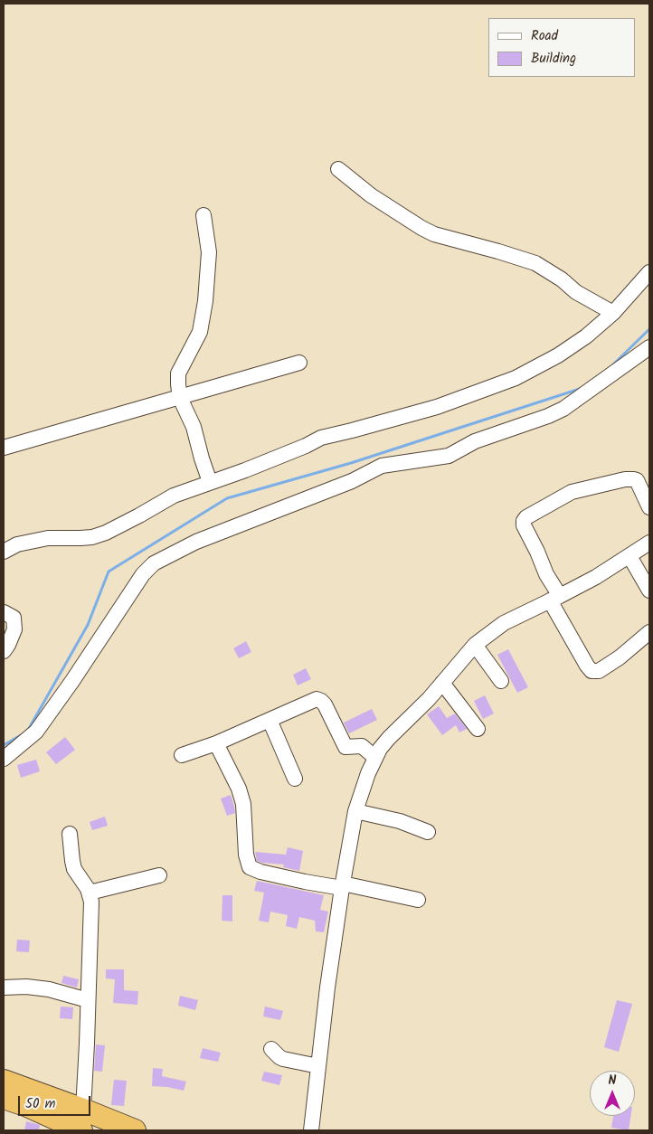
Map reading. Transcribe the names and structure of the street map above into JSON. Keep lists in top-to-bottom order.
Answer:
{
  "legend": ["Road", "Building"],
  "scale_bar": "50 m",
  "north": "top"
}
